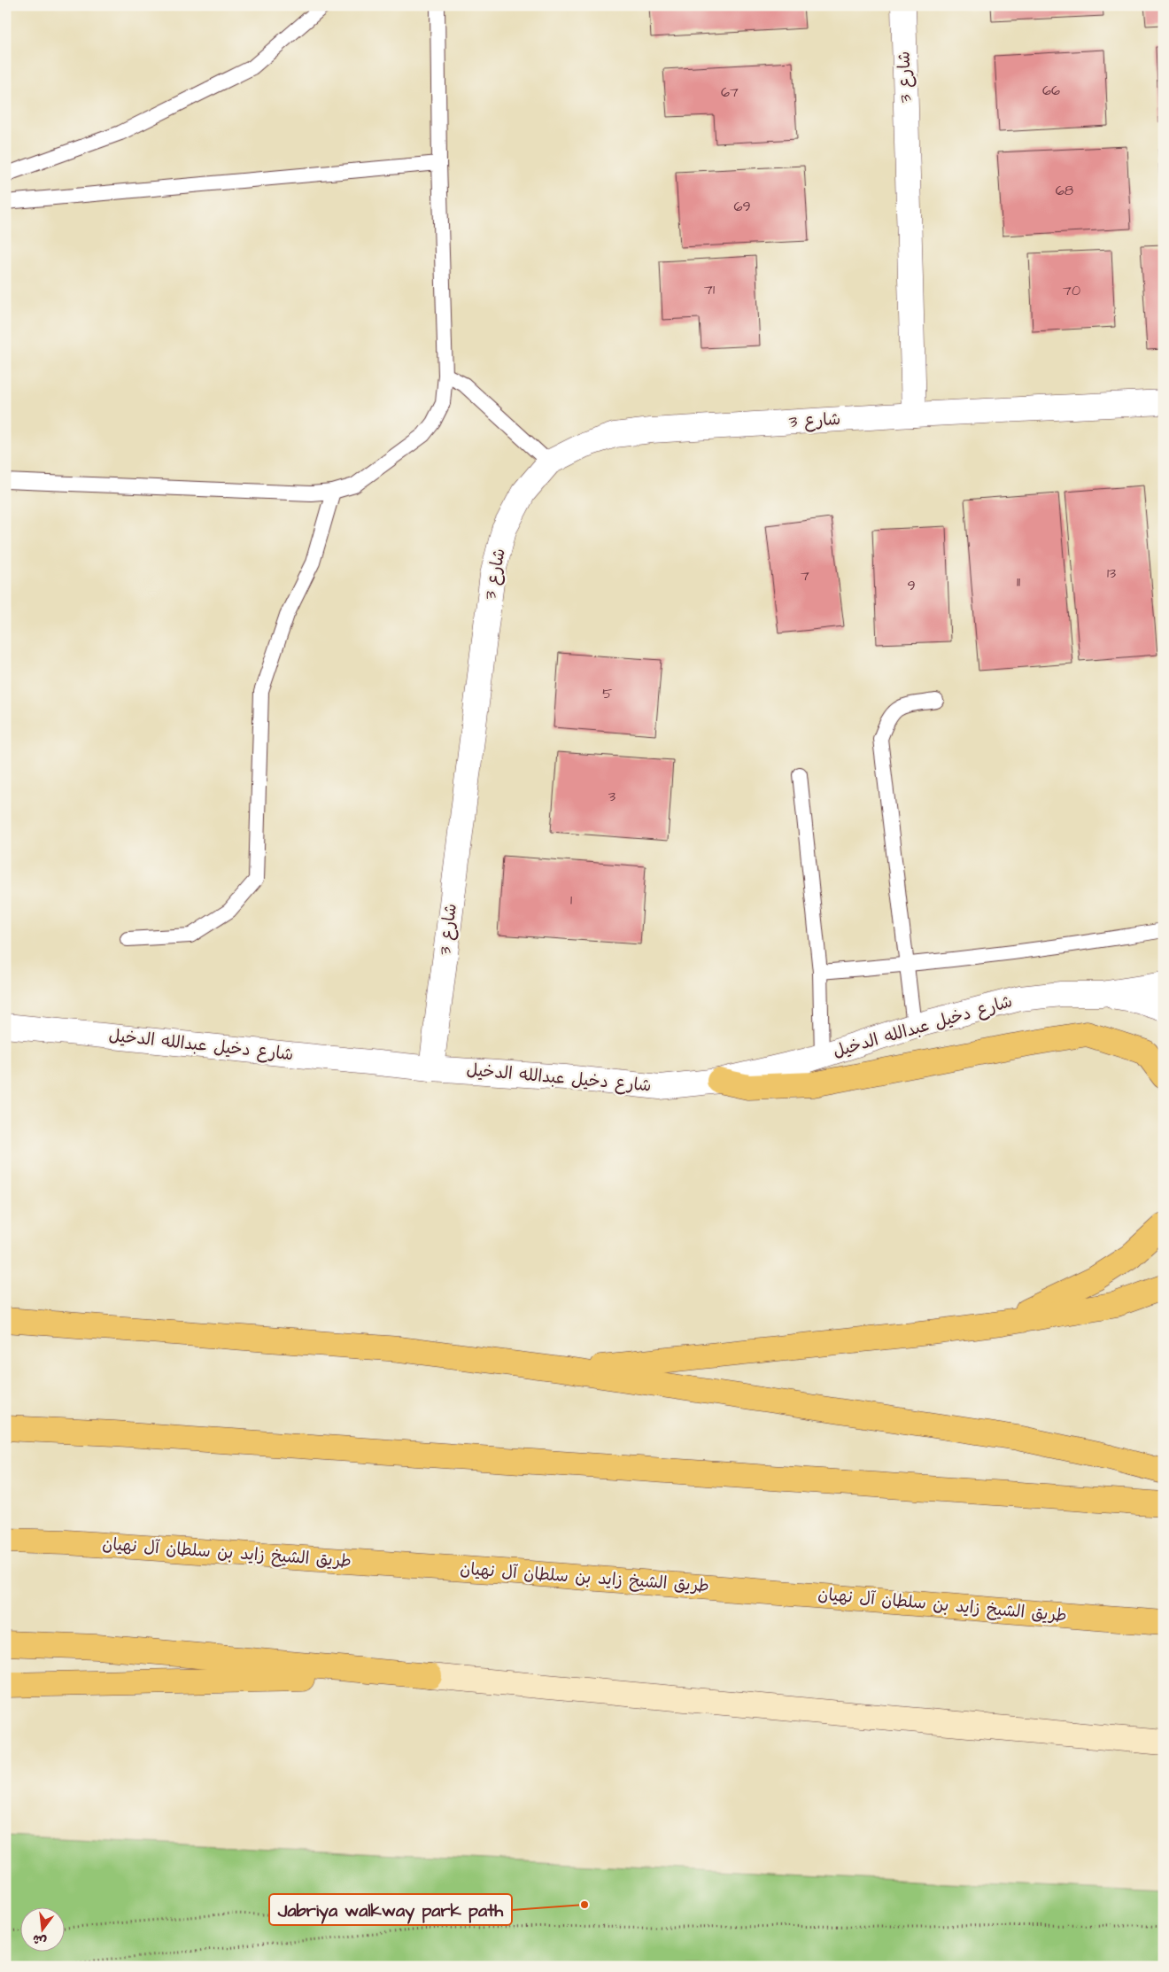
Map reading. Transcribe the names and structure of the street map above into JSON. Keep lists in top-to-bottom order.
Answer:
{
  "streets": {
    "highway": ["طريق الشيخ زايد بن سلطان آل نهيان"],
    "street": ["شارع 3", "شارع دخيل عبدالله الدخيل"]
  },
  "crossings": [
    ["شارع 3", "شارع دخيل عبدالله الدخيل"]
  ],
  "places": ["Jabriya walkway park path"],
  "house_numbers": [
    "66",
    "67",
    "68",
    "69",
    "71",
    "70",
    "13",
    "7",
    "11",
    "9",
    "5",
    "3",
    "1"
  ],
  "north": "bottom"
}
